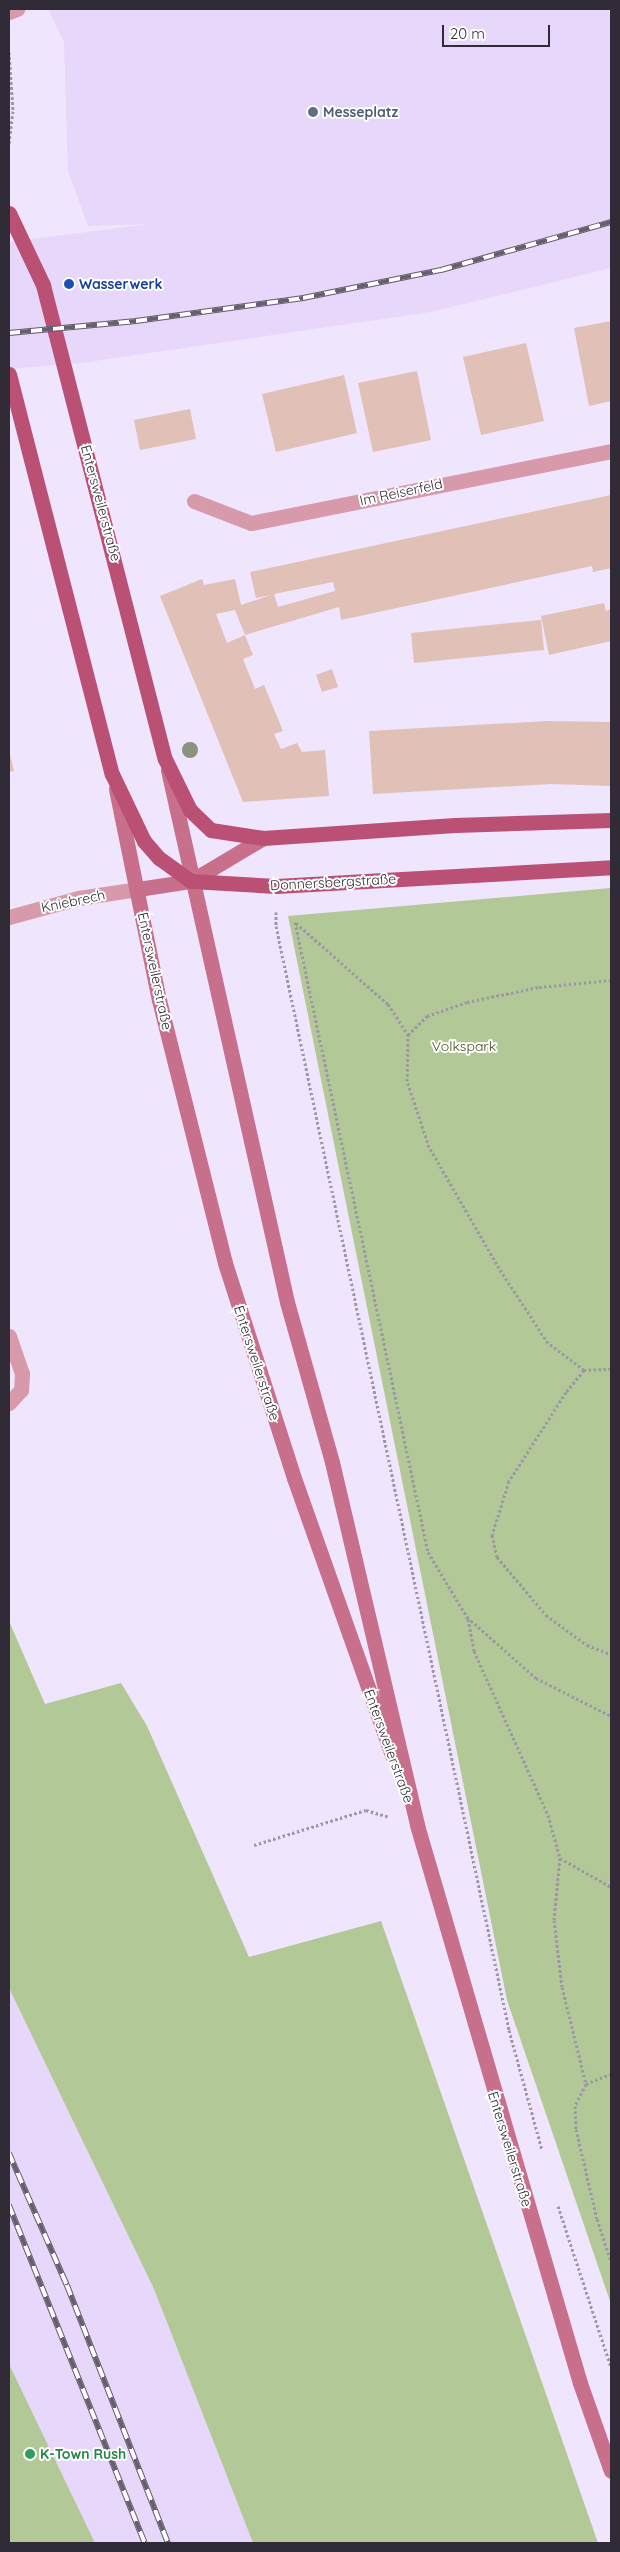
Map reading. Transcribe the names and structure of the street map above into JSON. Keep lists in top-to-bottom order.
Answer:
{
  "streets": {
    "main road": ["Entersweilerstraße", "Donnersbergstraße"],
    "street": ["Im Reiserfeld", "Kniebrech"]
  },
  "crossings": [
    ["Entersweilerstraße", "Donnersbergstraße"],
    ["Entersweilerstraße", "Kniebrech"]
  ],
  "parks": ["Volkspark"],
  "places": ["Messeplatz", "Wasserwerk", "K-Town Rush"],
  "scale_bar": "20 m"
}
